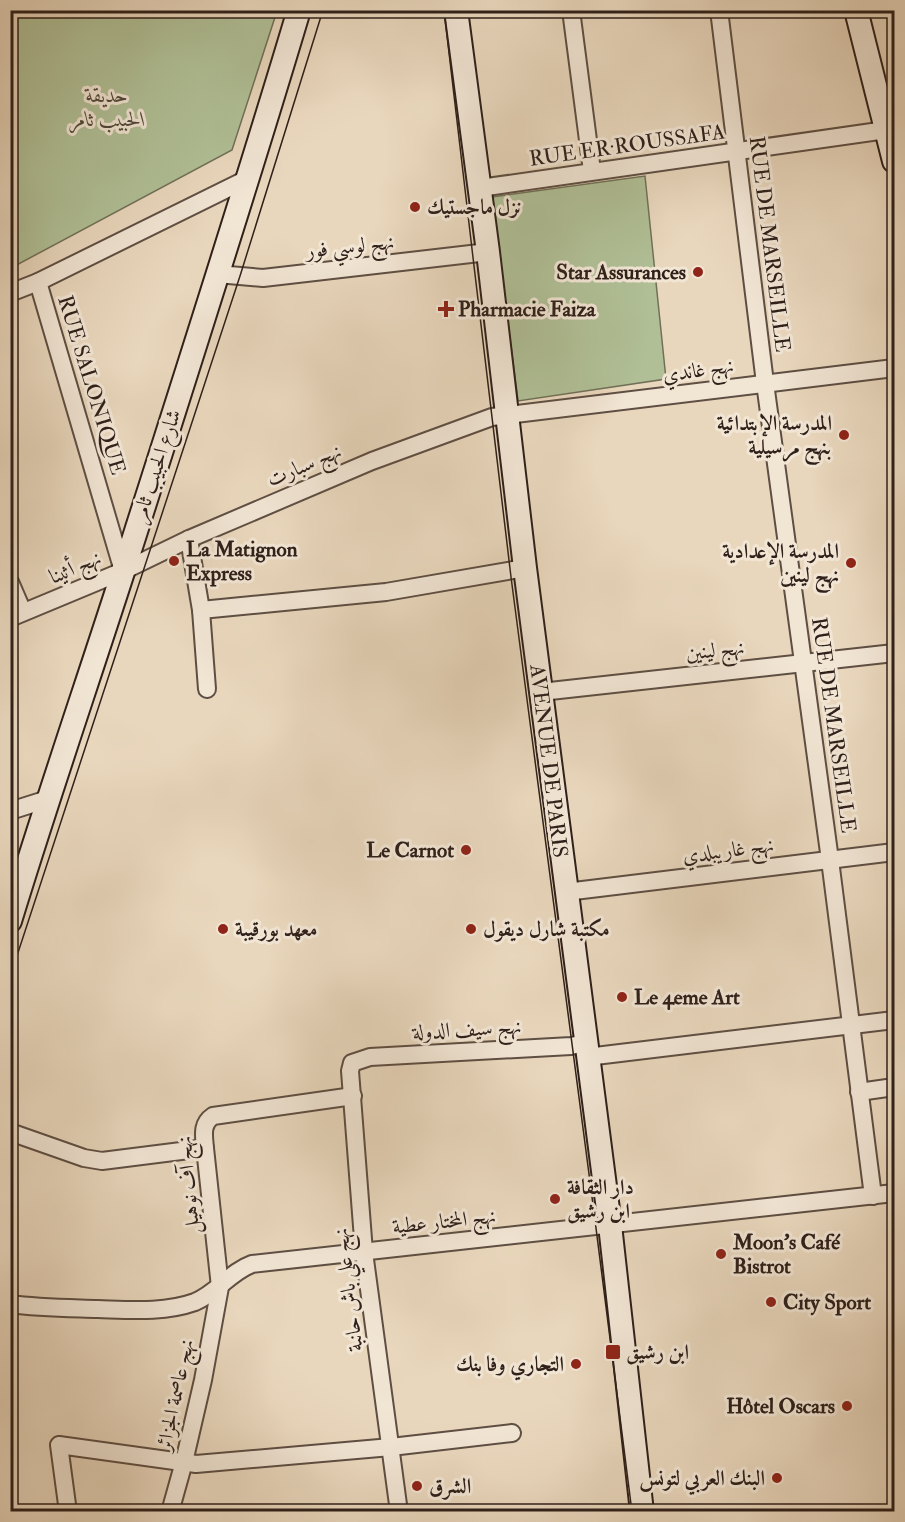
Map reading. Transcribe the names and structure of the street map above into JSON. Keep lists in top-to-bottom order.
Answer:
{
  "streets": {
    "main road": ["شارع الحبيب ثامر", "AVENUE DE PARIS"],
    "street": [
      "RUE ER·ROUSSAFA",
      "RUE DE MARSEILLE",
      "نهج لوسي فور",
      "نهج غاندي",
      "RUE SALONIQUE",
      "نهج سبارت",
      "نهج أثينا",
      "نهج لينين",
      "نهج غاريبلدي",
      "نهج سيف الدولة",
      "نهج آف نوهيل",
      "نهج المختار عطية",
      "نهج علي باش حانبة",
      "نهج عاصمة الجزائر"
    ]
  },
  "crossings": [
    ["RUE ER·ROUSSAFA", "RUE DE MARSEILLE"],
    ["RUE ER·ROUSSAFA", "AVENUE DE PARIS"],
    ["RUE DE MARSEILLE", "نهج غاندي"],
    ["RUE DE MARSEILLE", "نهج لينين"],
    ["RUE DE MARSEILLE", "نهج غاريبلدي"],
    ["RUE DE MARSEILLE", "نهج سيف الدولة"],
    ["RUE DE MARSEILLE", "نهج المختار عطية"],
    ["نهج لوسي فور", "شارع الحبيب ثامر"],
    ["نهج لوسي فور", "AVENUE DE PARIS"],
    ["نهج غاندي", "نهج سبارت"],
    ["نهج غاندي", "AVENUE DE PARIS"],
    ["RUE SALONIQUE", "نهج سبارت"],
    ["RUE SALONIQUE", "شارع الحبيب ثامر"],
    ["RUE SALONIQUE", "نهج أثينا"],
    ["نهج سبارت", "شارع الحبيب ثامر"],
    ["نهج سبارت", "نهج أثينا"],
    ["نهج سبارت", "AVENUE DE PARIS"],
    ["شارع الحبيب ثامر", "نهج أثينا"],
    ["نهج لينين", "AVENUE DE PARIS"],
    ["AVENUE DE PARIS", "نهج غاريبلدي"],
    ["AVENUE DE PARIS", "نهج سيف الدولة"],
    ["AVENUE DE PARIS", "نهج المختار عطية"],
    ["نهج سيف الدولة", "نهج علي باش حانبة"],
    ["نهج آف نوهيل", "نهج المختار عطية"],
    ["نهج آف نوهيل", "نهج علي باش حانبة"],
    ["نهج آف نوهيل", "نهج عاصمة الجزائر"],
    ["نهج المختار عطية", "نهج علي باش حانبة"],
    ["نهج المختار عطية", "نهج عاصمة الجزائر"]
  ],
  "parks": ["حديقة الحبيب ثامر"],
  "places": {
    "other": [
      "نزل ماجستيك",
      "Star Assurances",
      "المدرسة الإبتدائية بنهج مرسيلية",
      "La Matignon Express",
      "المدرسة الإعدادية نهج لينين",
      "Le Carnot",
      "معهد بورقيبة",
      "مكتبة شارل ديقول",
      "Le 4eme Art",
      "دار الثقافة ابن رشيق",
      "Moon's Café Bistrot",
      "City Sport",
      "التجاري وفا بنك",
      "Hôtel Oscars",
      "البنك العربي لتونس",
      "الشرق"
    ],
    "health": ["Pharmacie Faiza"],
    "transit": ["ابن رشيق"]
  }
}
